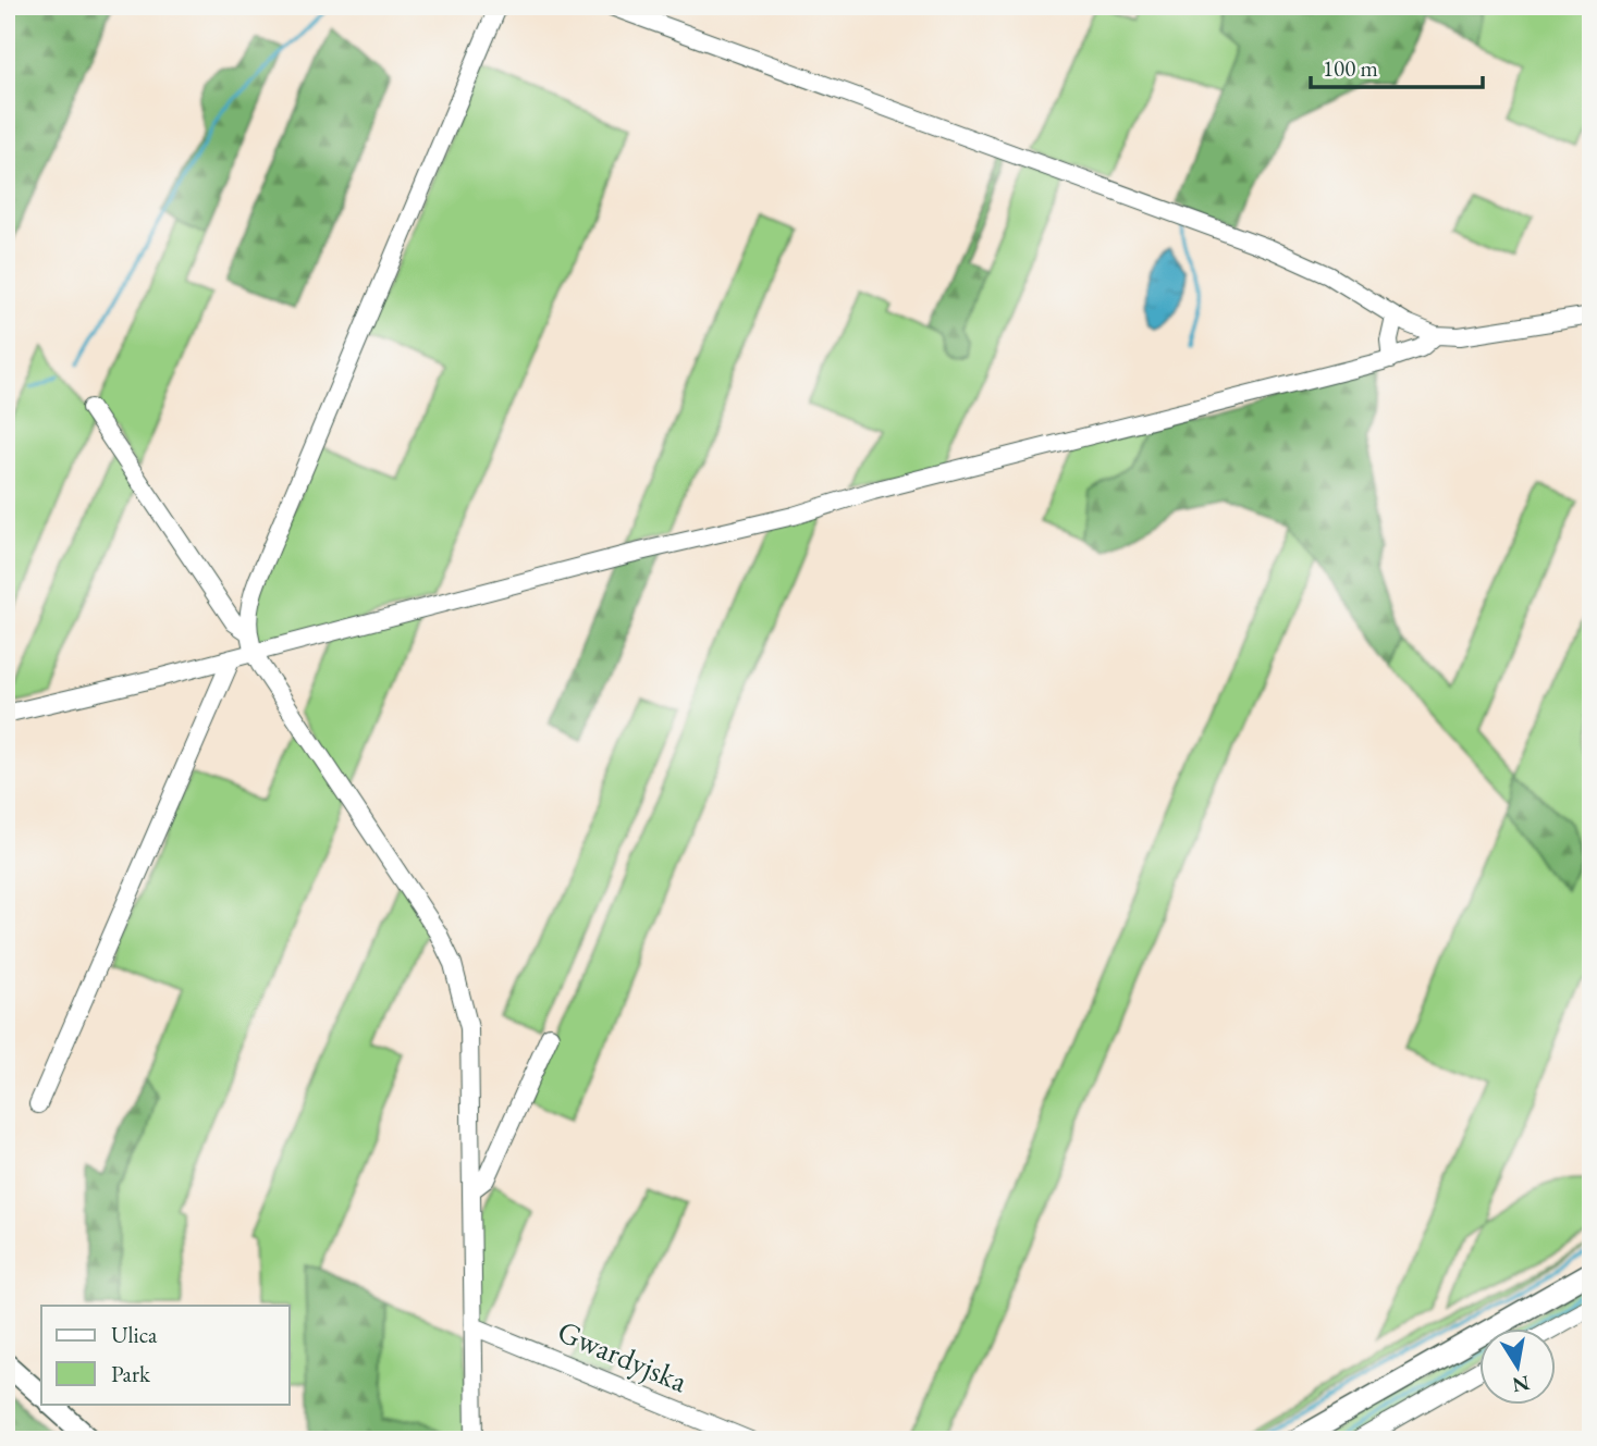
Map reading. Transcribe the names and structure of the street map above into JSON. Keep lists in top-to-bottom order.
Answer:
{
  "streets": {
    "street": ["Gwardyjska"]
  },
  "legend": ["Ulica", "Park"],
  "scale_bar": "100 m",
  "north": "bottom"
}
